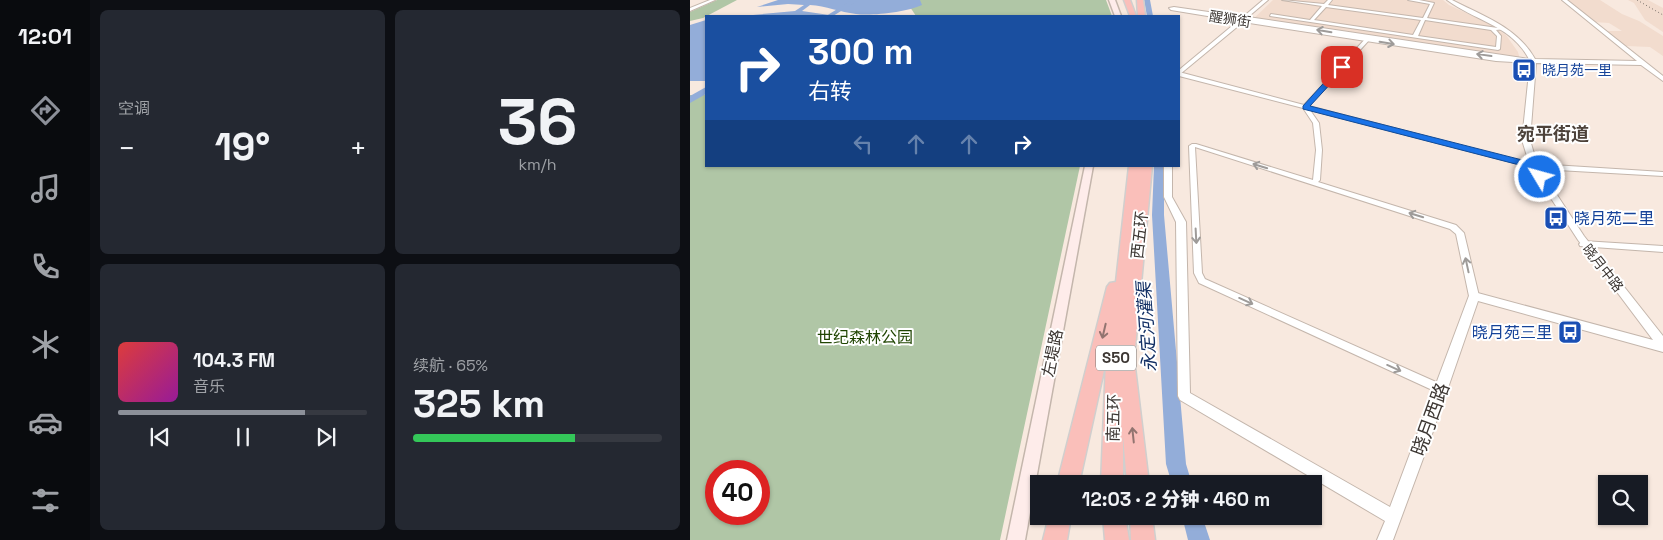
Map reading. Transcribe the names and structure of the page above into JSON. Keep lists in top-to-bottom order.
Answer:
{
  "streets": {
    "highway": ["西五环", "S50", "南五环"],
    "main road": ["左堤路"],
    "street": ["醒狮街", "晓月中路", "晓月西路"]
  },
  "crossings": [
    ["醒狮街", "晓月中路"],
    ["西五环", "南五环"]
  ],
  "districts": ["宛平街道"],
  "water": ["永定河灌渠"],
  "parks": ["世纪森林公园"],
  "places": {
    "bus stop": ["晓月苑一里", "晓月苑二里", "晓月苑三里"]
  },
  "page": {
    "tabs": "12:01",
    "tile": [
      "空调",
      ["36", "km/h"],
      ["续航 · 65%", "325 km"]
    ],
    "turn": ["300 m", "右转"],
    "heat": ["−", "19°", "+"],
    "song": ["104.3 FM", "音乐"],
    "limit": "40",
    "trip": "12:03 · 2 分钟 · 460 m"
  }
}
